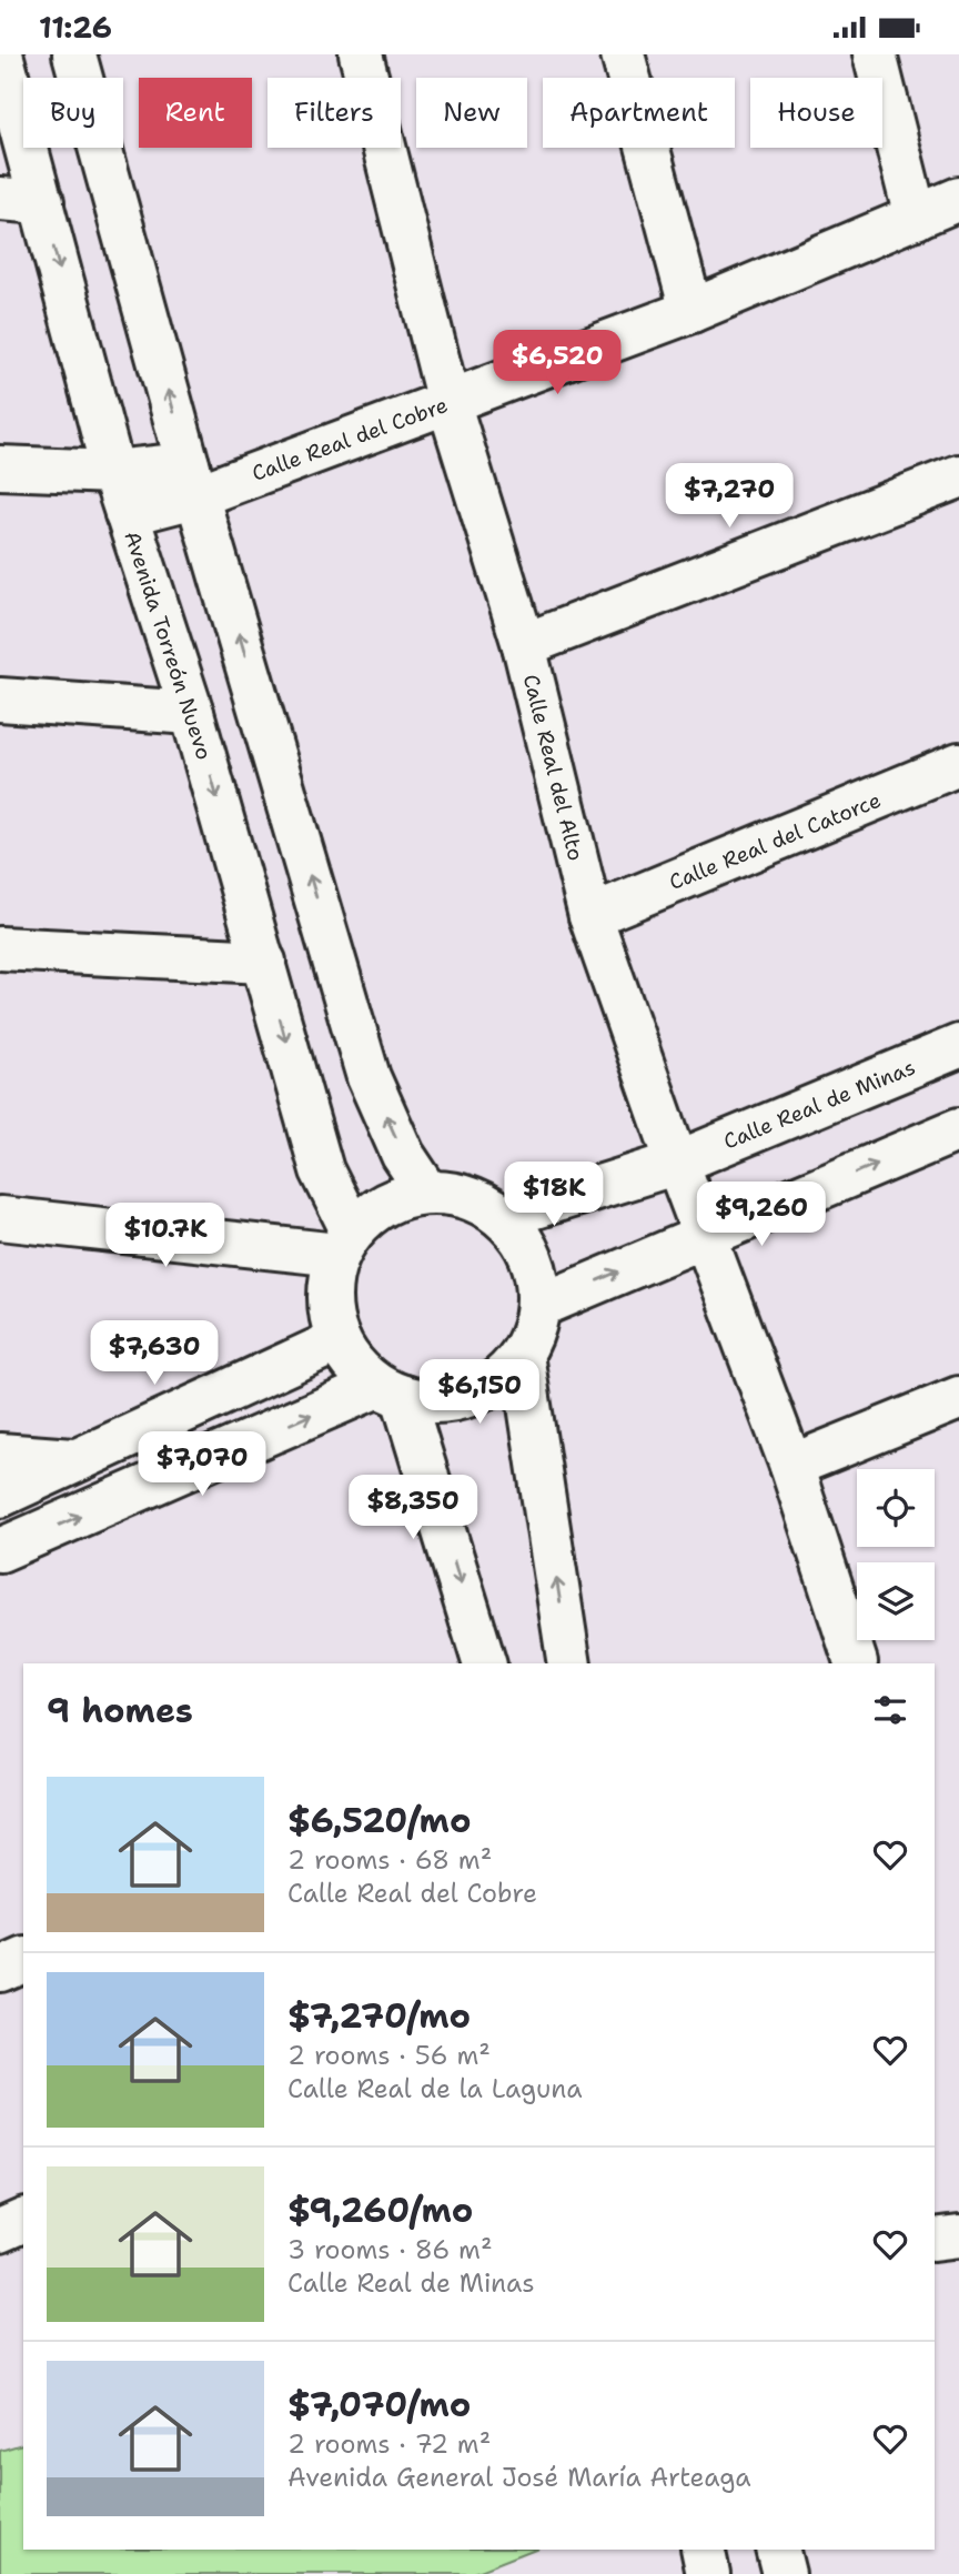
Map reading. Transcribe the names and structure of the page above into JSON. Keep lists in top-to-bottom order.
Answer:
{
  "streets": {
    "street": [
      "Calle Real del Cobre",
      "Avenida Torreón Nuevo",
      "Calle Real del Alto",
      "Calle Real del Catorce",
      "Calle Real de Minas"
    ]
  },
  "crossings": [
    ["Calle Real del Cobre", "Avenida Torreón Nuevo"],
    ["Calle Real del Cobre", "Calle Real del Alto"],
    ["Avenida Torreón Nuevo", "Calle Real de Minas"],
    ["Calle Real del Alto", "Calle Real del Catorce"],
    ["Calle Real del Alto", "Calle Real de Minas"]
  ],
  "page": {
    "status": "11:26",
    "chip": [
      "Buy",
      "Rent",
      "Filters",
      "New",
      "Apartment",
      "House"
    ],
    "price": [
      "$6,520",
      "$7,270",
      "$18K",
      "$9,260",
      "$10.7K",
      "$7,630",
      "$6,150",
      "$7,070",
      "$8,350"
    ],
    "heading": "9 homes",
    "list": [
      {
        "name": "$6,520/mo",
        "note": "2 rooms · 68 m² · Calle Real del Cobre"
      },
      {
        "name": "$7,270/mo",
        "note": "2 rooms · 56 m² · Calle Real de la Laguna"
      },
      {
        "name": "$9,260/mo",
        "note": "3 rooms · 86 m² · Calle Real de Minas"
      },
      {
        "name": "$7,070/mo",
        "note": "2 rooms · 72 m² · Avenida General José María Arteaga"
      }
    ]
  }
}
